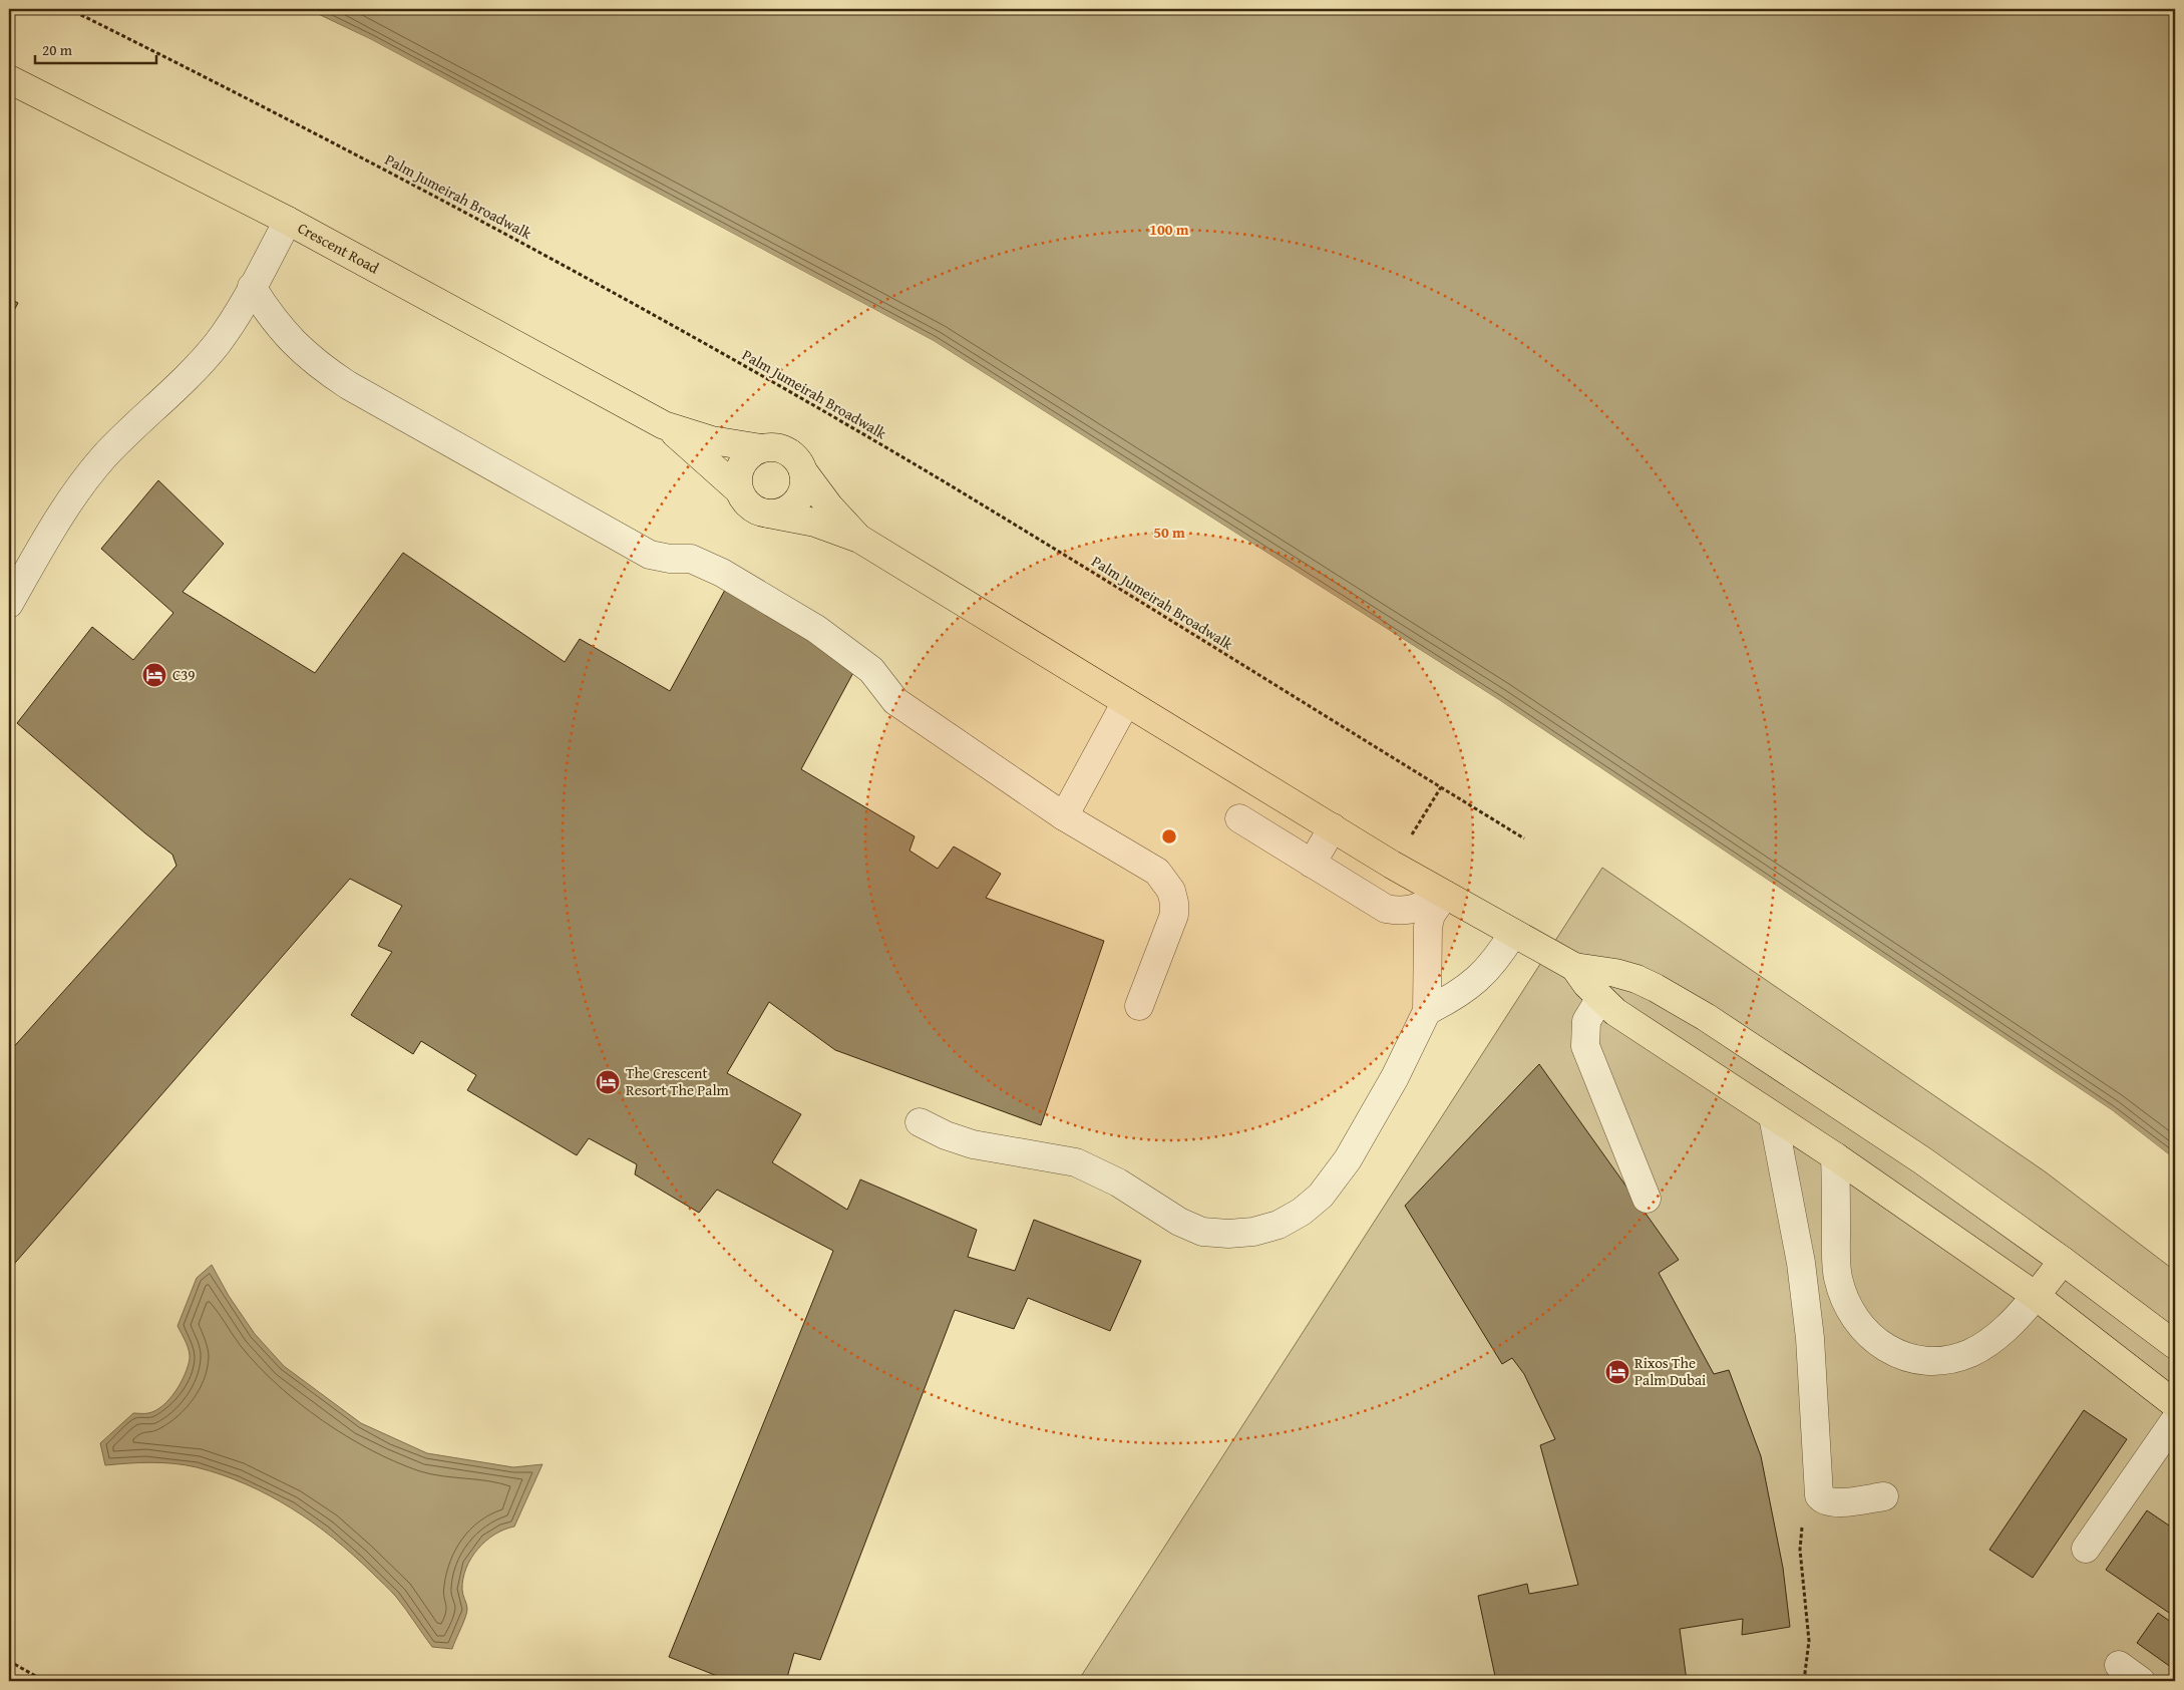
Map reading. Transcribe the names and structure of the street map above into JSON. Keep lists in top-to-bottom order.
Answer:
{
  "streets": {
    "main road": ["Crescent Road"],
    "path": ["Palm Jumeirah Broadwalk"]
  },
  "places": {
    "hotel": ["C39", "The Crescent Resort The Palm", "Rixos The Palm Dubai"]
  },
  "scale_bar": "20 m",
  "rings": ["100 m", "50 m"]
}
